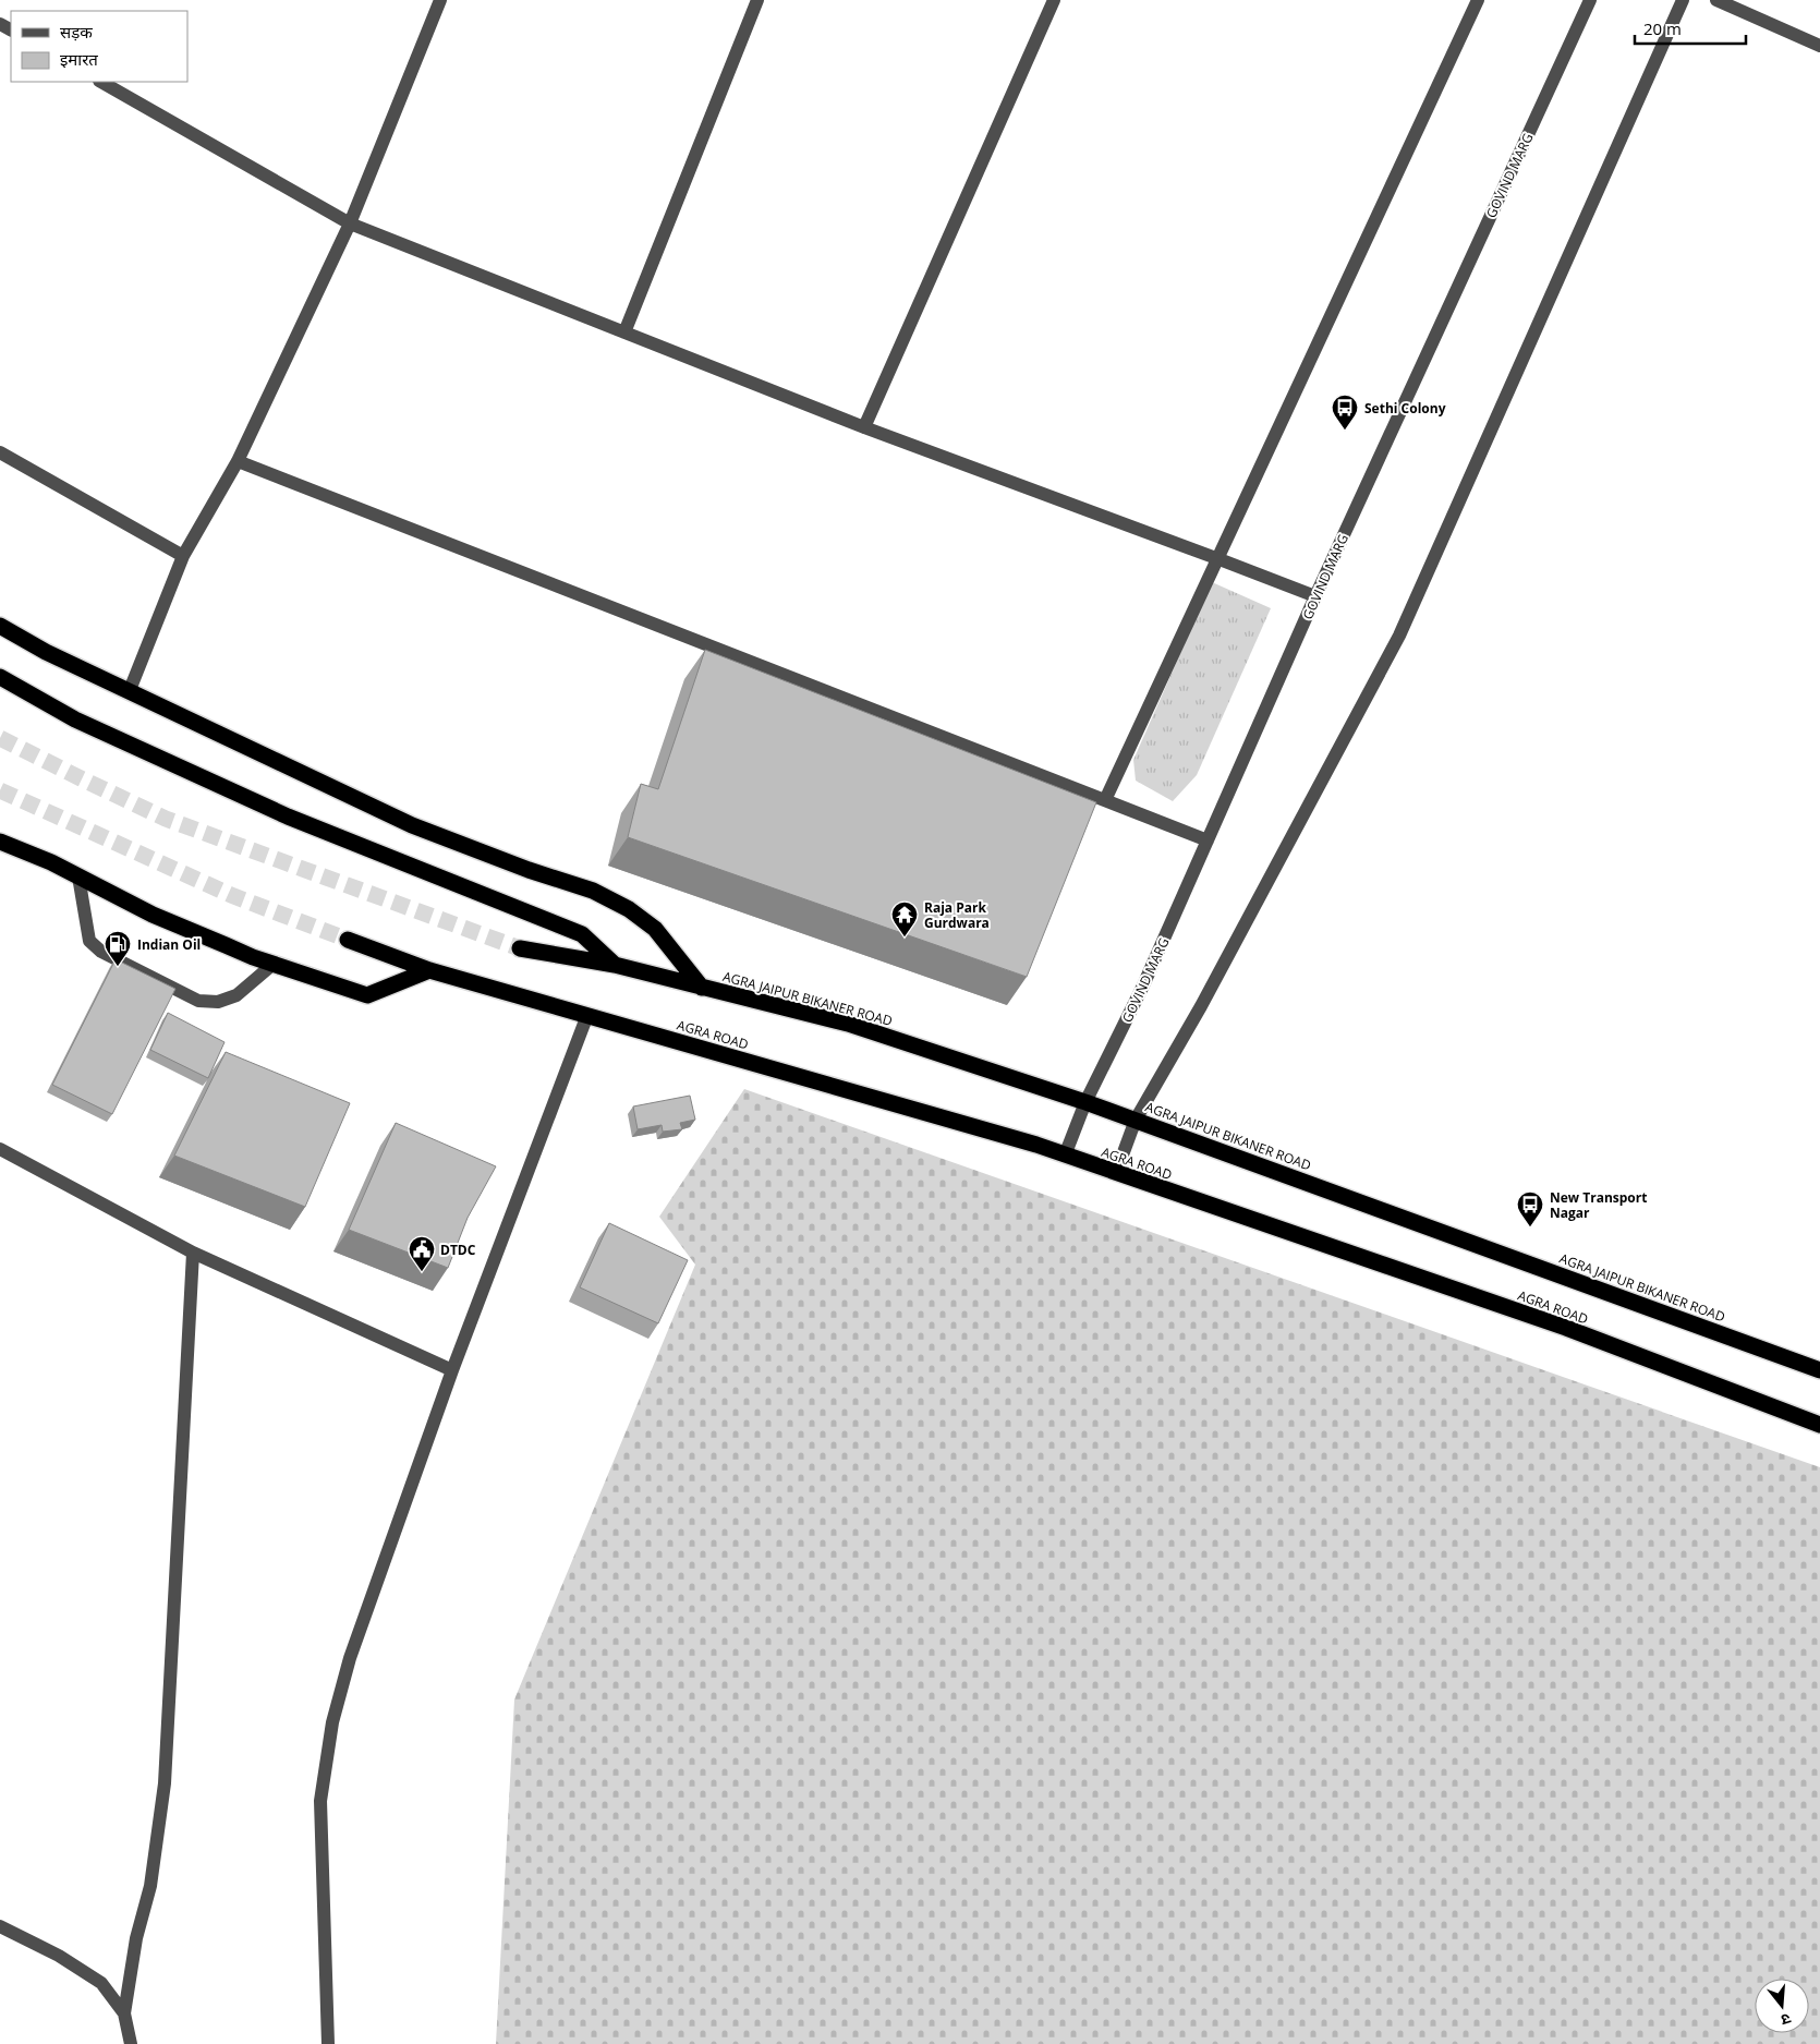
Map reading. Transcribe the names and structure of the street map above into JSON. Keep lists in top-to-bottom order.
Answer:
{
  "streets": {
    "highway": ["AGRA JAIPUR BIKANER ROAD", "AGRA ROAD"],
    "street": ["GOVIND MARG"]
  },
  "crossings": [
    ["GOVIND MARG", "AGRA JAIPUR BIKANER ROAD"],
    ["GOVIND MARG", "AGRA ROAD"]
  ],
  "places": {
    "bus stop": ["Sethi Colony", "New Transport Nagar"],
    "temple": ["Raja Park Gurdwara"],
    "fuel station": ["Indian Oil"],
    "public building": ["DTDC"]
  },
  "legend": ["सड़क", "इमारत"],
  "scale_bar": "20 m",
  "north": "bottom"
}
